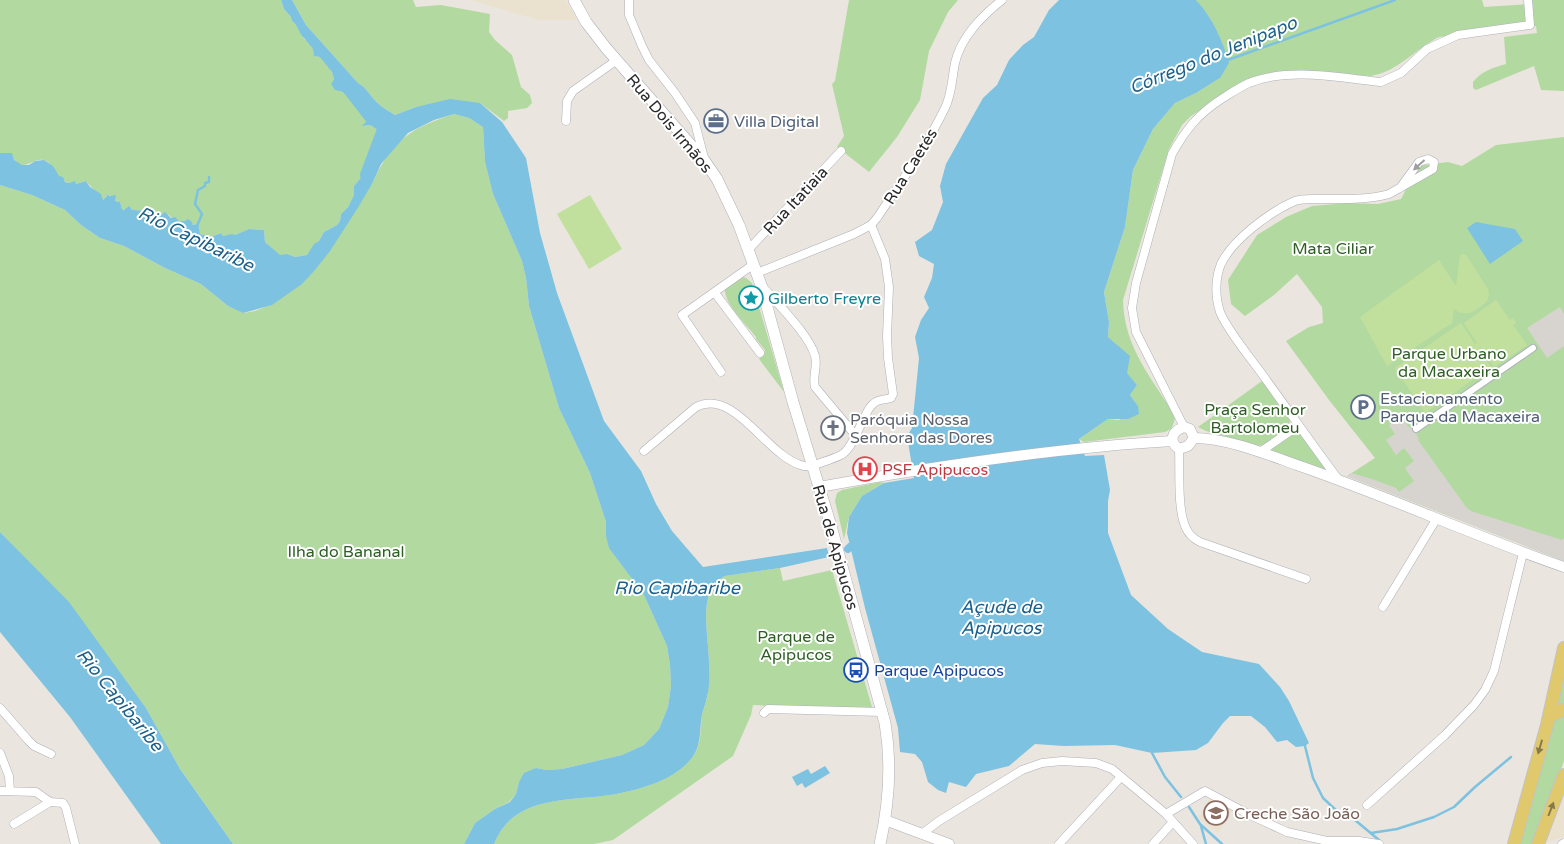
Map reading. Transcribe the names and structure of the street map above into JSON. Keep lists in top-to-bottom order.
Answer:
{
  "streets": {
    "main road": ["Rua Dois Irmãos", "Rua de Apipucos"],
    "street": ["Rua Caetés", "Rua Itatiaia"]
  },
  "crossings": [
    ["Rua Dois Irmãos", "Rua Caetés"],
    ["Rua Dois Irmãos", "Rua Itatiaia"],
    ["Rua Dois Irmãos", "Rua de Apipucos"],
    ["Rua Caetés", "Rua Itatiaia"],
    ["Rua Caetés", "Rua de Apipucos"],
    ["Rua Itatiaia", "Rua de Apipucos"]
  ],
  "water": ["Córrego do Jenipapo", "Rio Capibaribe", "Açude de Apipucos"],
  "parks": [
    "Mata Ciliar",
    "Parque Urbano da Macaxeira",
    "Praça Senhor Bartolomeu",
    "Ilha do Bananal",
    "Parque de Apipucos"
  ],
  "places": {
    "office": ["Villa Digital"],
    "place": ["Gilberto Freyre"],
    "parking": ["Estacionamento Parque da Macaxeira"],
    "church": ["Paróquia Nossa Senhora das Dores"],
    "hospital": ["PSF Apipucos"],
    "bus stop": ["Parque Apipucos"],
    "school or university": ["Creche São João"]
  }
}
